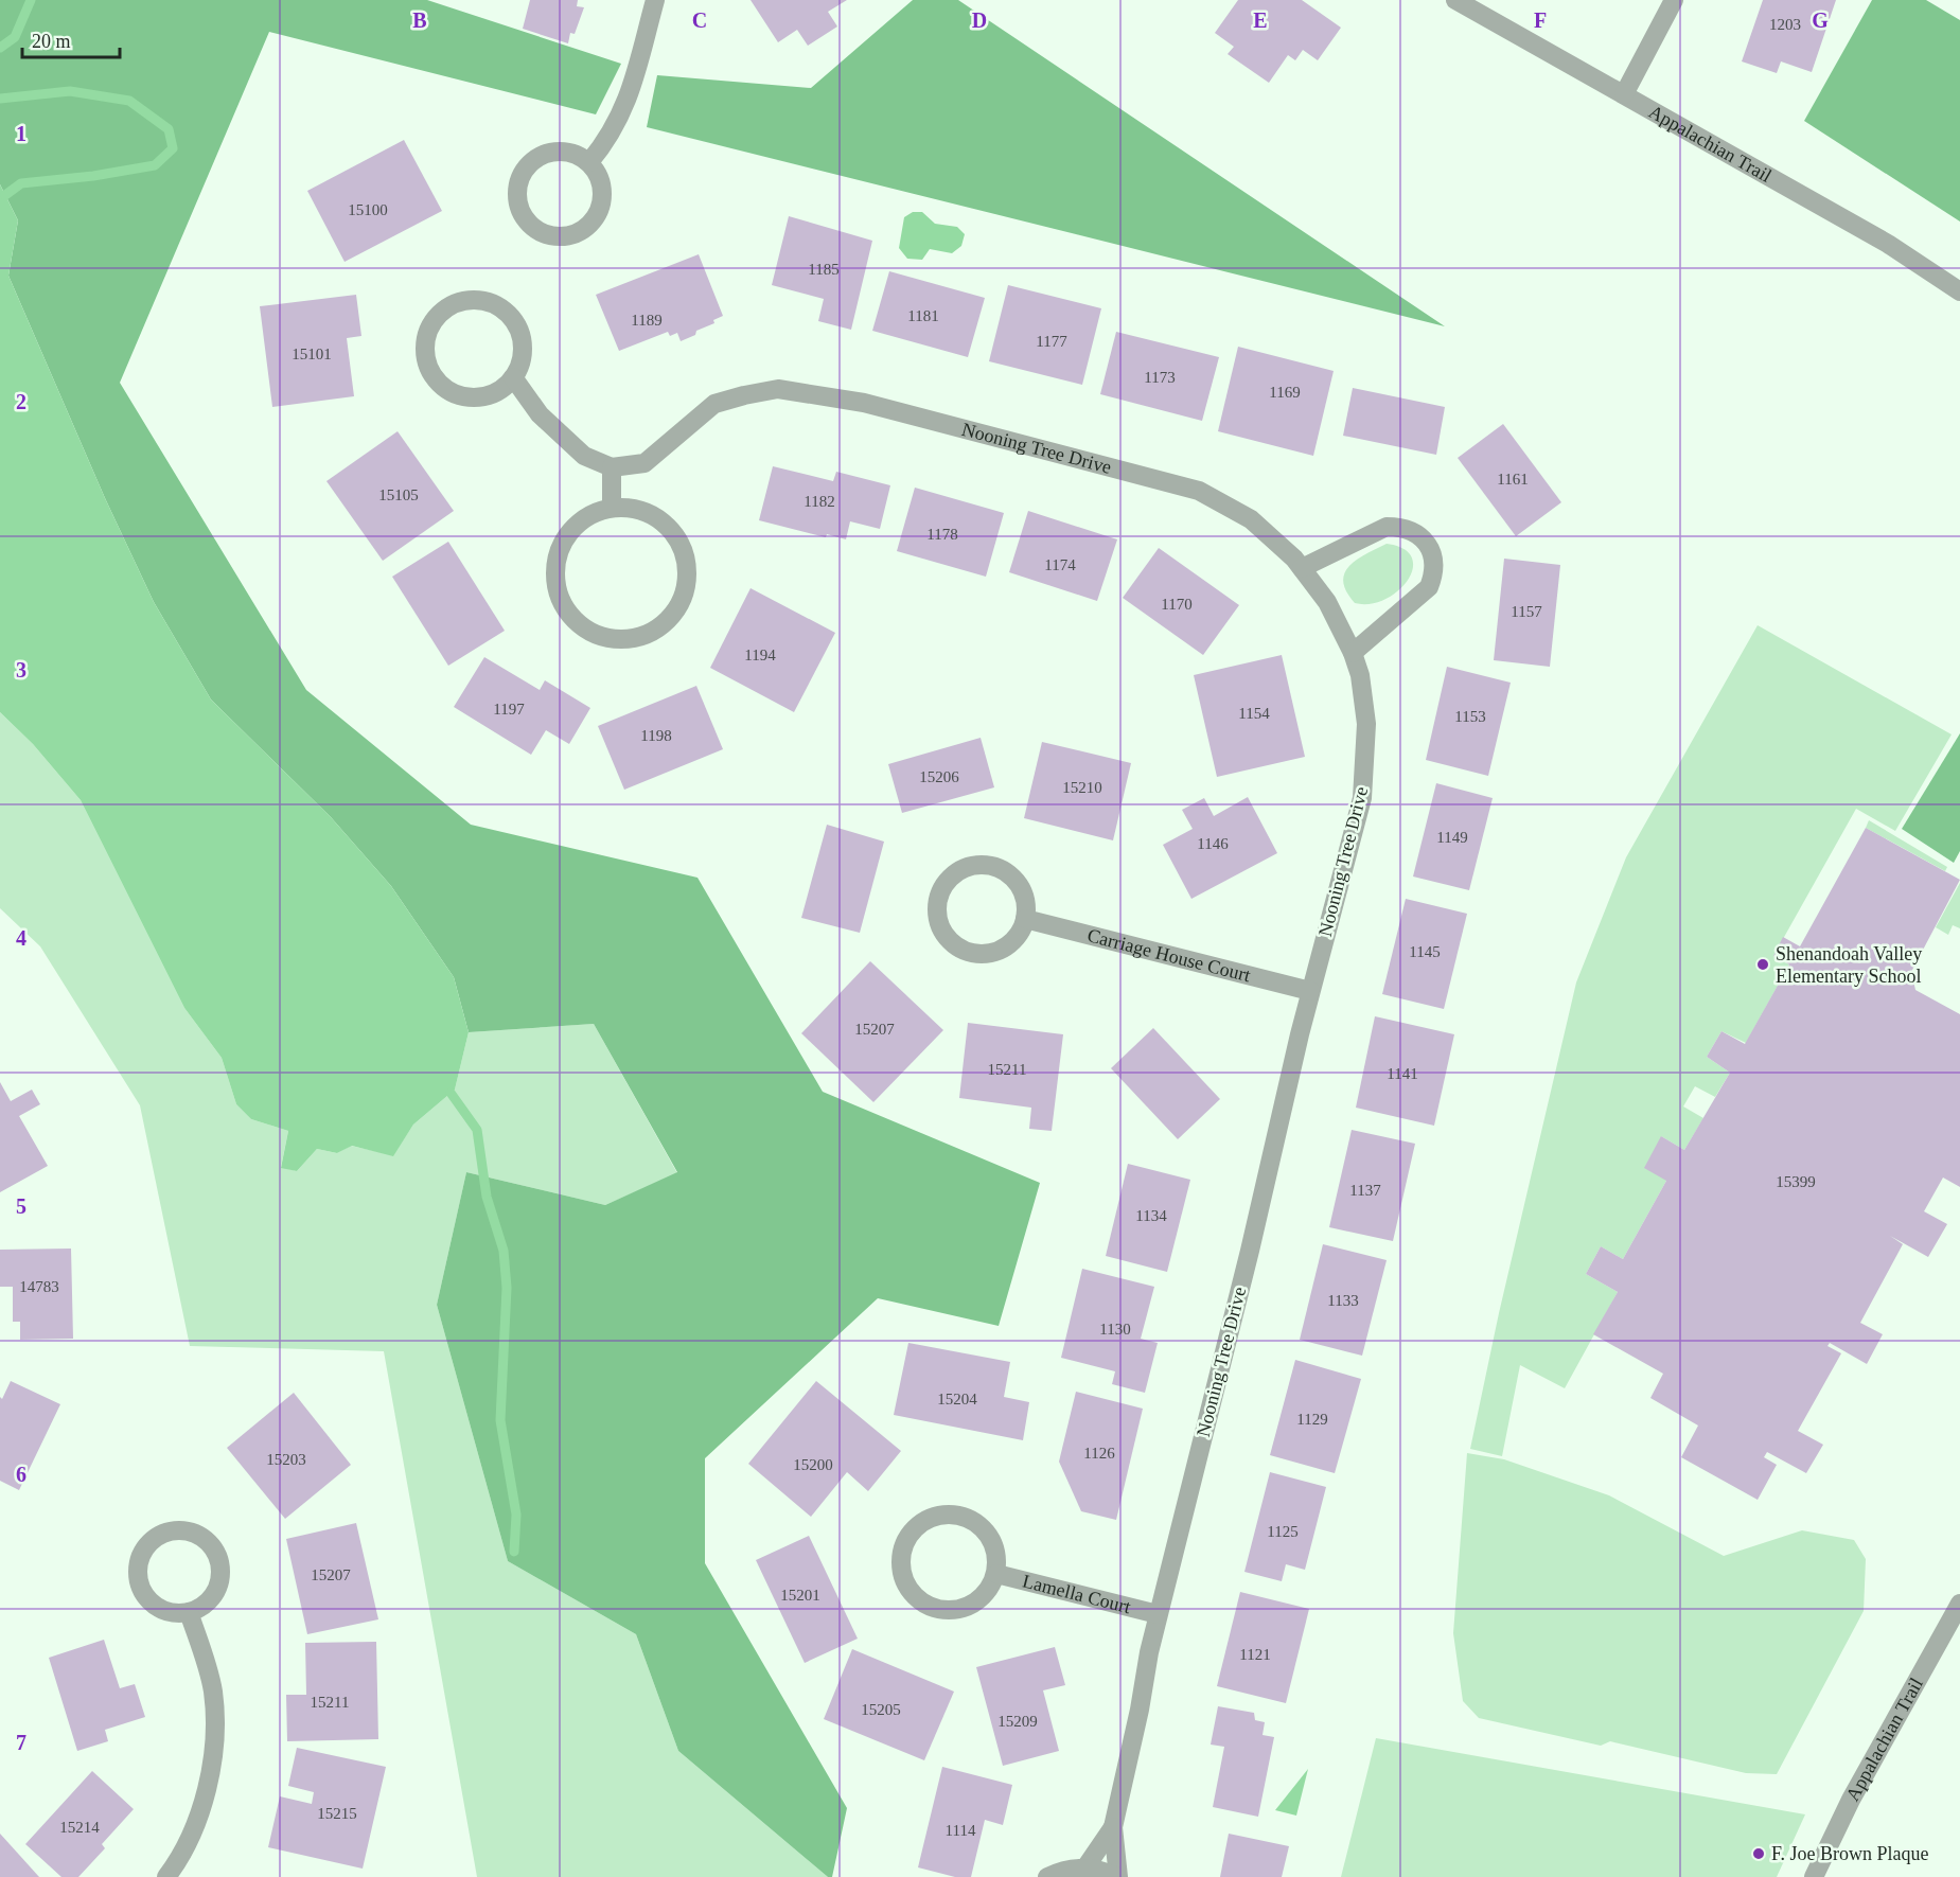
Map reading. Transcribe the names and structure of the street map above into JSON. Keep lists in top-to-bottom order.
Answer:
{
  "streets": {
    "street": [
      "Appalachian Trail",
      "Nooning Tree Drive",
      "Carriage House Court",
      "Lamella Court"
    ]
  },
  "crossings": [
    ["Nooning Tree Drive", "Carriage House Court"],
    ["Nooning Tree Drive", "Lamella Court"]
  ],
  "places": ["Shenandoah Valley Elementary School", "F. Joe Brown Plaque"],
  "house_numbers": [
    "1203",
    "15100",
    "1185",
    "1181",
    "1189",
    "1177",
    "15101",
    "1173",
    "1169",
    "1161",
    "15105",
    "1182",
    "1178",
    "1174",
    "1170",
    "1157",
    "1194",
    "1197",
    "1154",
    "1153",
    "1198",
    "15206",
    "15210",
    "1149",
    "1146",
    "1145",
    "15207",
    "15211",
    "1141",
    "15399",
    "1137",
    "1134",
    "14783",
    "1133",
    "1130",
    "15204",
    "1129",
    "1126",
    "15203",
    "15200",
    "1125",
    "15207",
    "15201",
    "1121",
    "15211",
    "15205",
    "15209",
    "15215",
    "15214",
    "1114"
  ],
  "scale_bar": "20 m",
  "grid": {
    "columns": [
      "B",
      "C",
      "D",
      "E",
      "F",
      "G"
    ],
    "rows": [
      "1",
      "2",
      "3",
      "4",
      "5",
      "6",
      "7"
    ]
  }
}
